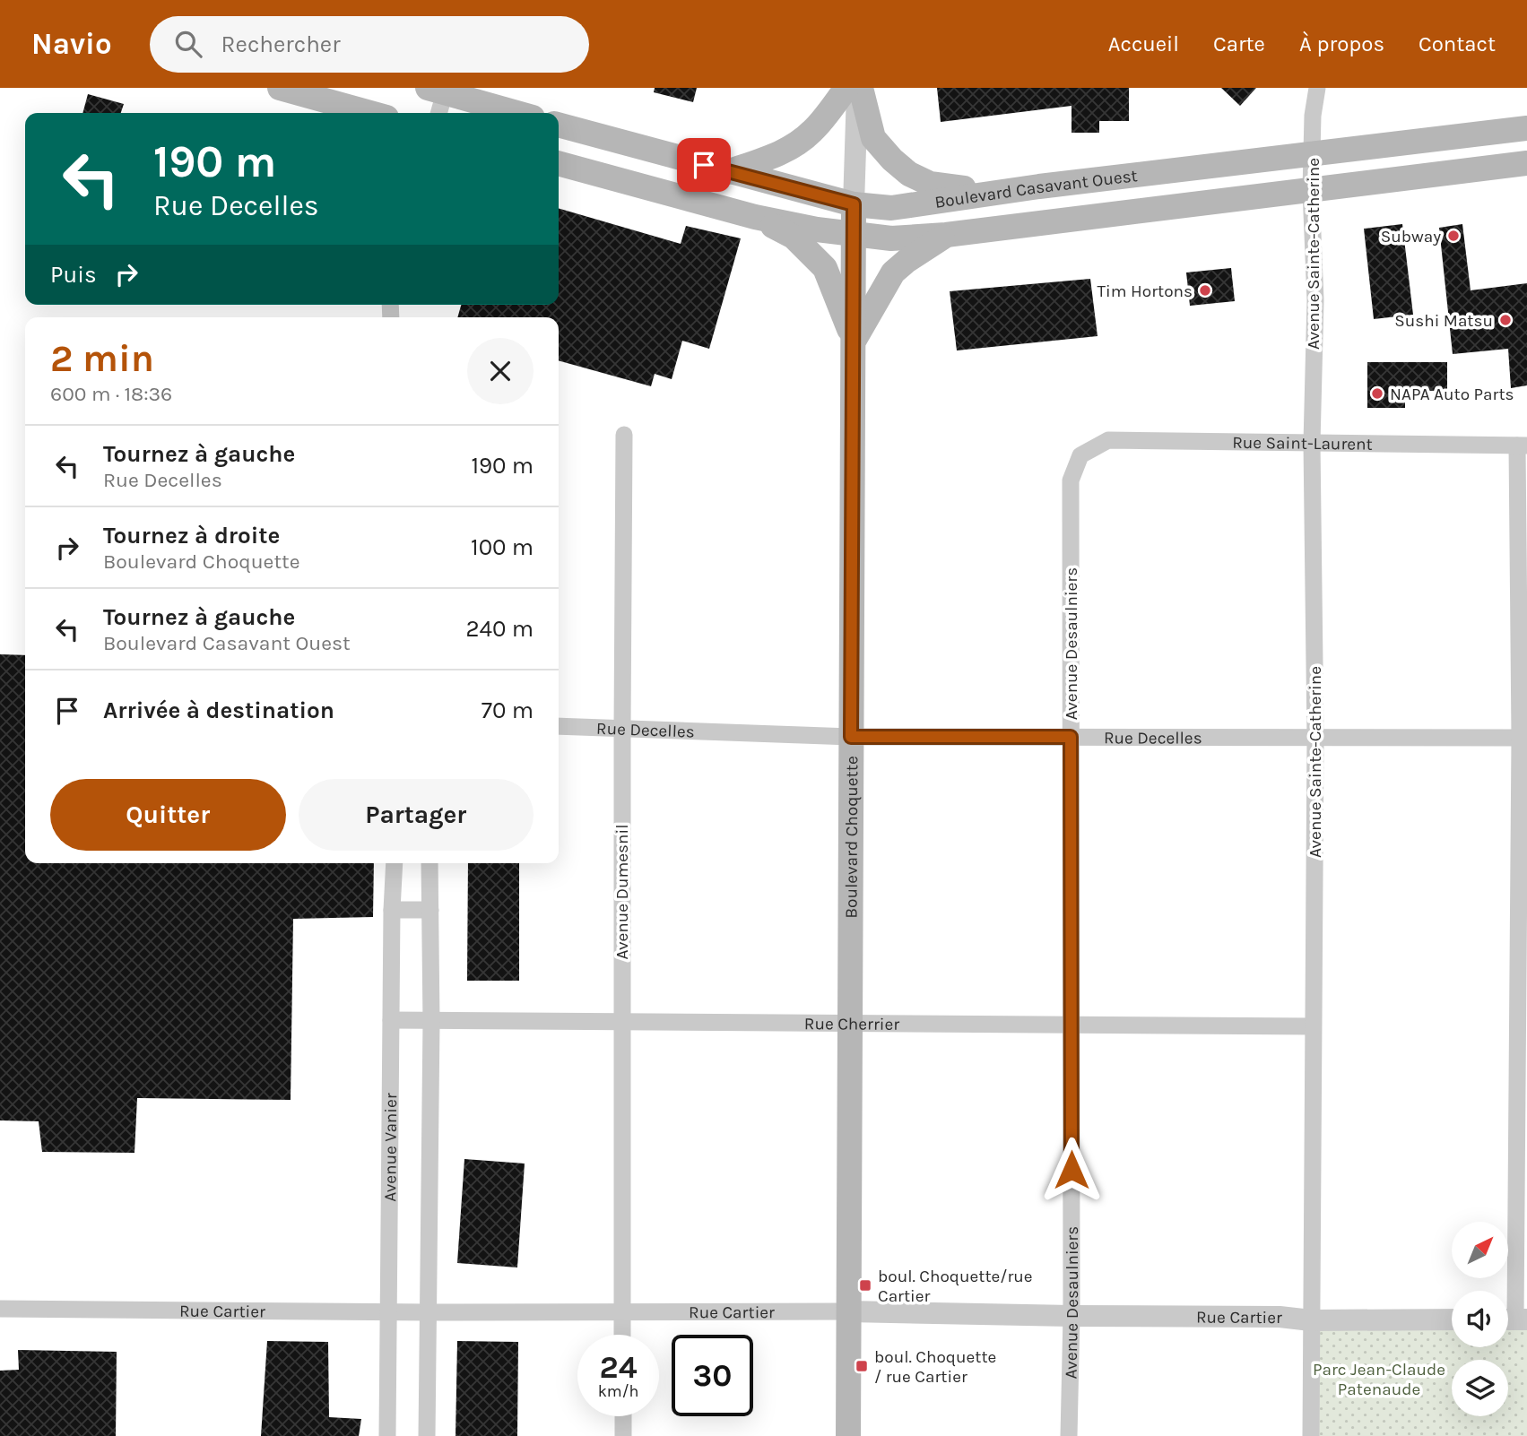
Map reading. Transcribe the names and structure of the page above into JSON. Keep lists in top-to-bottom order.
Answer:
{
  "streets": {
    "main road": ["Boulevard Casavant Ouest", "Boulevard Choquette"],
    "street": [
      "Avenue Sainte-Catherine",
      "Rue Saint-Laurent",
      "Avenue Desaulniers",
      "Rue Decelles",
      "Avenue Dumesnil",
      "Rue Cherrier",
      "Avenue Vanier",
      "Rue Cartier"
    ]
  },
  "crossings": [
    ["Boulevard Casavant Ouest", "Avenue Sainte-Catherine"],
    ["Boulevard Casavant Ouest", "Boulevard Choquette"],
    ["Avenue Sainte-Catherine", "Rue Saint-Laurent"],
    ["Avenue Sainte-Catherine", "Rue Decelles"],
    ["Avenue Sainte-Catherine", "Rue Cherrier"],
    ["Avenue Sainte-Catherine", "Rue Cartier"],
    ["Rue Saint-Laurent", "Avenue Desaulniers"],
    ["Avenue Desaulniers", "Rue Decelles"],
    ["Avenue Desaulniers", "Rue Cherrier"],
    ["Avenue Desaulniers", "Rue Cartier"],
    ["Rue Decelles", "Boulevard Choquette"],
    ["Rue Decelles", "Avenue Dumesnil"],
    ["Boulevard Choquette", "Rue Cherrier"],
    ["Boulevard Choquette", "Rue Cartier"],
    ["Avenue Dumesnil", "Rue Cherrier"],
    ["Avenue Dumesnil", "Rue Cartier"],
    ["Rue Cherrier", "Avenue Vanier"],
    ["Avenue Vanier", "Rue Cartier"]
  ],
  "parks": ["Parc Jean-Claude Patenaude"],
  "places": {
    "other": [
      "Subway",
      "Tim Hortons",
      "Sushi Matsu",
      "NAPA Auto Parts"
    ],
    "transit": ["boul. Choquette/rue Cartier", "boul. Choquette / rue Cartier"]
  },
  "north": "top right",
  "page": {
    "header": "Navio",
    "search": "Rechercher",
    "nav": [
      "Accueil",
      "Carte",
      "À propos",
      "Contact"
    ],
    "turn": ["190 m", "Rue Decelles"],
    "then": "Puis",
    "heading": ["2 min", "600 m · 18:36"],
    "list": [
      {
        "name": "Tournez à gauche",
        "note": "Rue Decelles",
        "value": "190 m"
      },
      {
        "name": "Tournez à droite",
        "note": "Boulevard Choquette",
        "value": "100 m"
      },
      {
        "name": "Tournez à gauche",
        "note": "Boulevard Casavant Ouest",
        "value": "240 m"
      },
      {
        "name": "Arrivée à destination",
        "value": "70 m"
      }
    ],
    "buttons": ["Quitter", "Partager"],
    "speed": "24 km/h",
    "limit": "30"
  }
}
